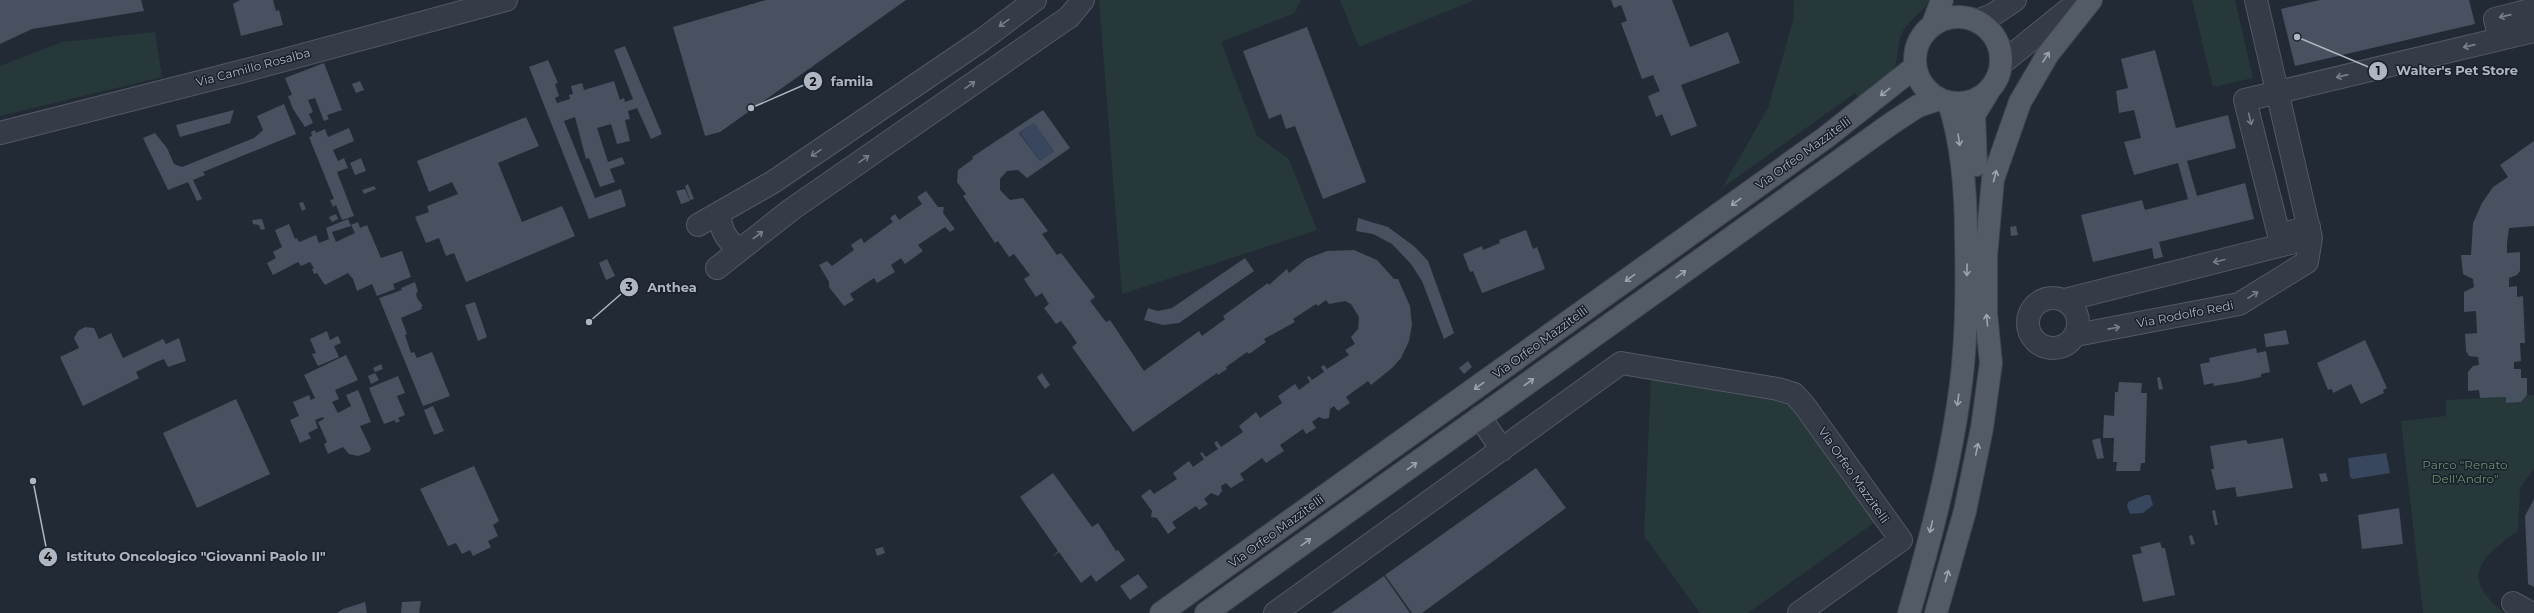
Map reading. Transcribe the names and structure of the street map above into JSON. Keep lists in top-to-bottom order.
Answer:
{
  "streets": {
    "main road": ["Via Orfeo Mazzitelli"],
    "street": ["Via Camillo Rosalba", "Via Rodolfo Redi"]
  },
  "parks": ["Parco \"Renato Dell'Andro\""],
  "places": [
    "Walter's Pet Store",
    "famila",
    "Anthea",
    "Istituto Oncologico \"Giovanni Paolo II\""
  ]
}
